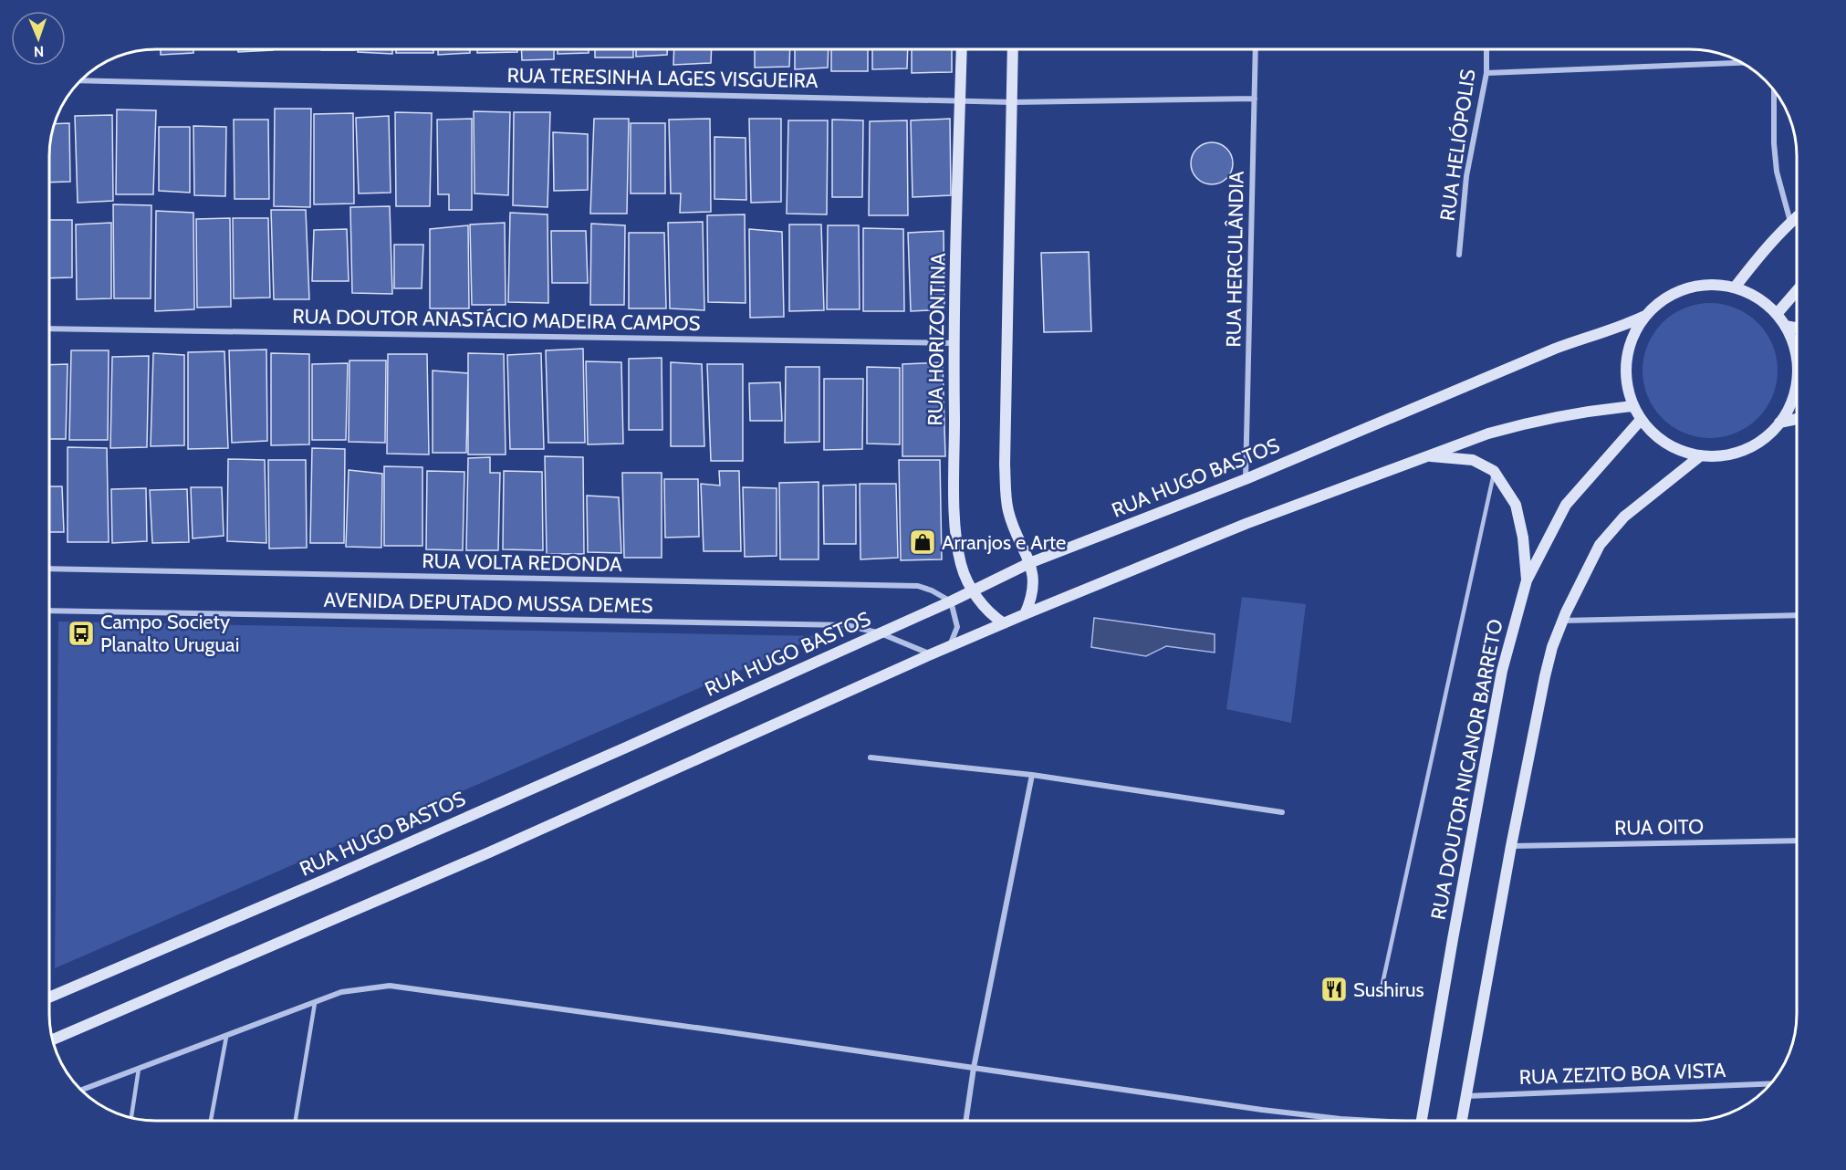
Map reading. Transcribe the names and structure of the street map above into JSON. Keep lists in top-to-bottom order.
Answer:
{
  "streets": {
    "street": [
      "RUA TERESINHA LAGES VISGUEIRA",
      "RUA HELIÓPOLIS",
      "RUA HERCULÂNDIA",
      "RUA DOUTOR ANASTÁCIO MADEIRA CAMPOS",
      "RUA HORIZONTINA",
      "RUA HUGO BASTOS",
      "RUA VOLTA REDONDA",
      "AVENIDA DEPUTADO MUSSA DEMES",
      "RUA DOUTOR NICANOR BARRETO",
      "RUA OITO",
      "RUA ZEZITO BOA VISTA"
    ]
  },
  "crossings": [
    ["RUA TERESINHA LAGES VISGUEIRA", "RUA HERCULÂNDIA"],
    ["RUA TERESINHA LAGES VISGUEIRA", "RUA HORIZONTINA"],
    ["RUA HERCULÂNDIA", "RUA HUGO BASTOS"],
    ["RUA DOUTOR ANASTÁCIO MADEIRA CAMPOS", "RUA HORIZONTINA"],
    ["RUA HORIZONTINA", "RUA HUGO BASTOS"],
    ["RUA HUGO BASTOS", "RUA VOLTA REDONDA"],
    ["RUA HUGO BASTOS", "AVENIDA DEPUTADO MUSSA DEMES"]
  ],
  "places": {
    "shop": ["Arranjos e Arte"],
    "bus stop": ["Campo Society Planalto Uruguai"],
    "restaurant": ["Sushirus"]
  },
  "north": "bottom"
}
